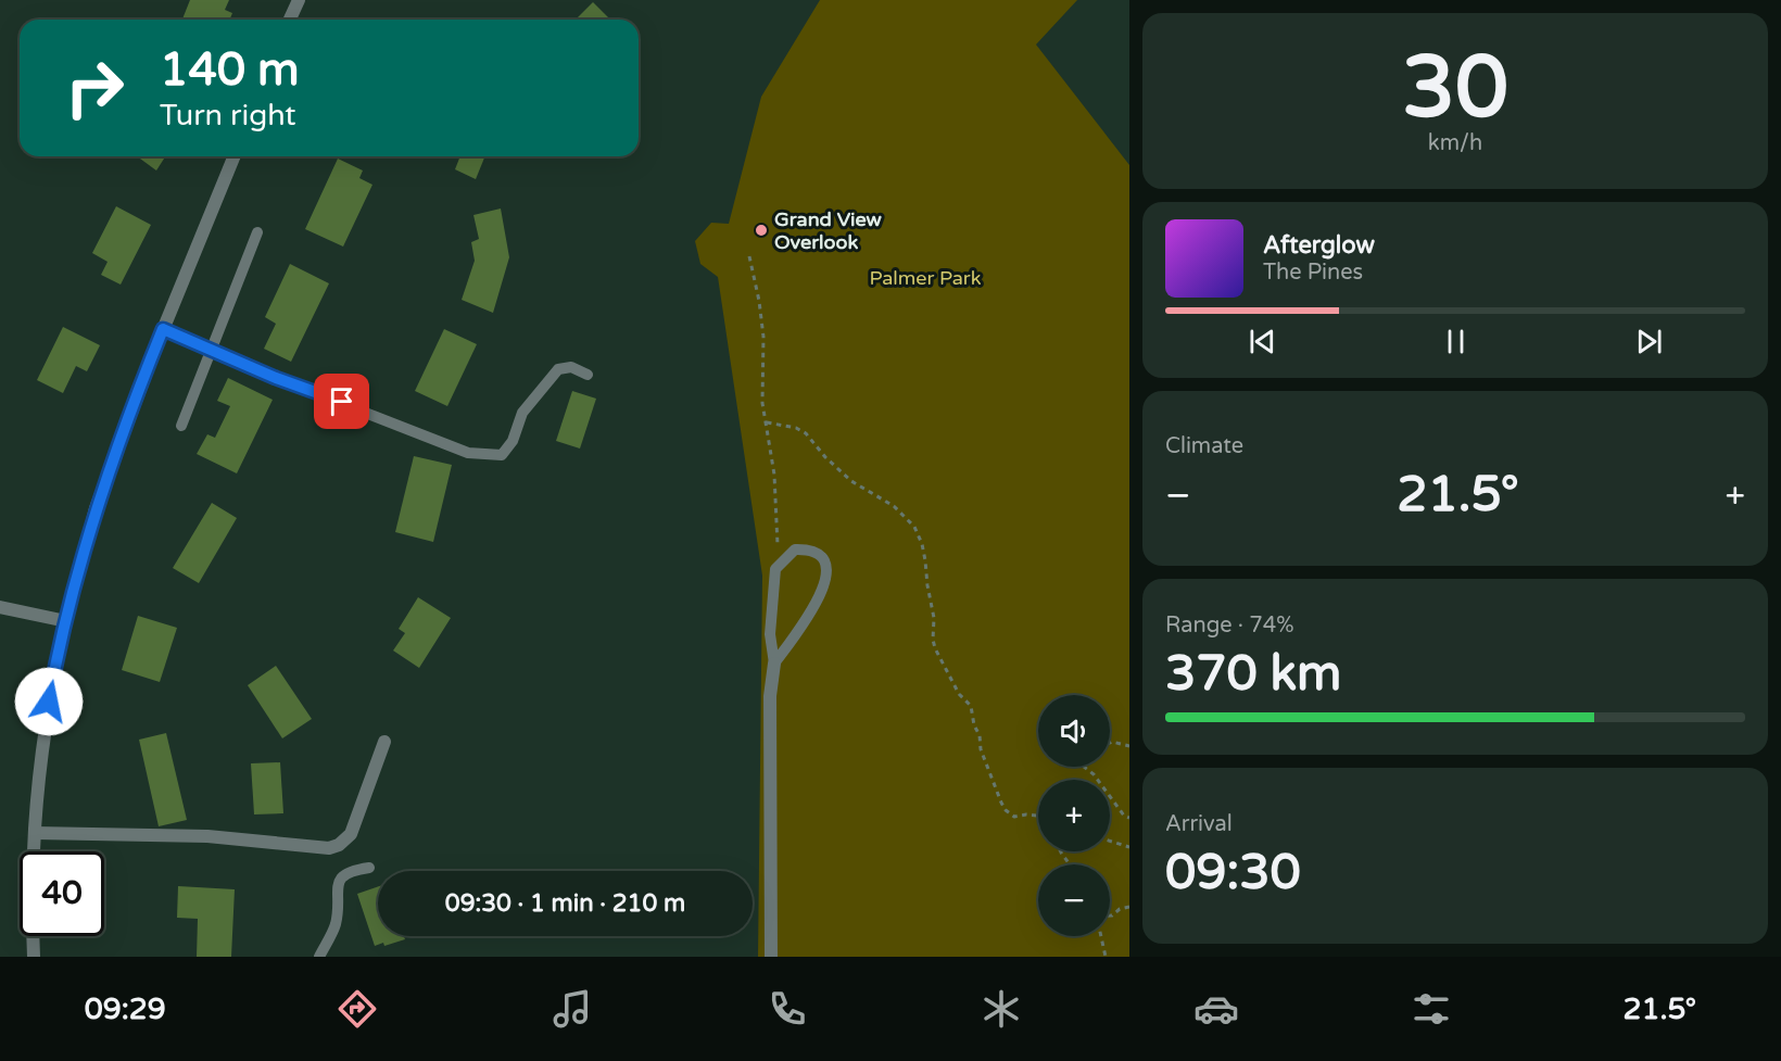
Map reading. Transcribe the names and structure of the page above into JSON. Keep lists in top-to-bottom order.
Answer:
{
  "parks": ["Palmer Park"],
  "places": ["Grand View Overlook"],
  "page": {
    "tile": [
      ["30", "km/h"],
      "Climate",
      ["Range · 74%", "370 km"],
      ["Arrival", "09:30"]
    ],
    "turn": ["140 m", "Turn right"],
    "song": ["Afterglow", "The Pines"],
    "heat": ["−", "21.5°", "+"],
    "map_buttons": ["+", "−"],
    "limit": "40",
    "trip": "09:30 · 1 min · 210 m",
    "tabs": ["09:29", "21.5°"]
  }
}
